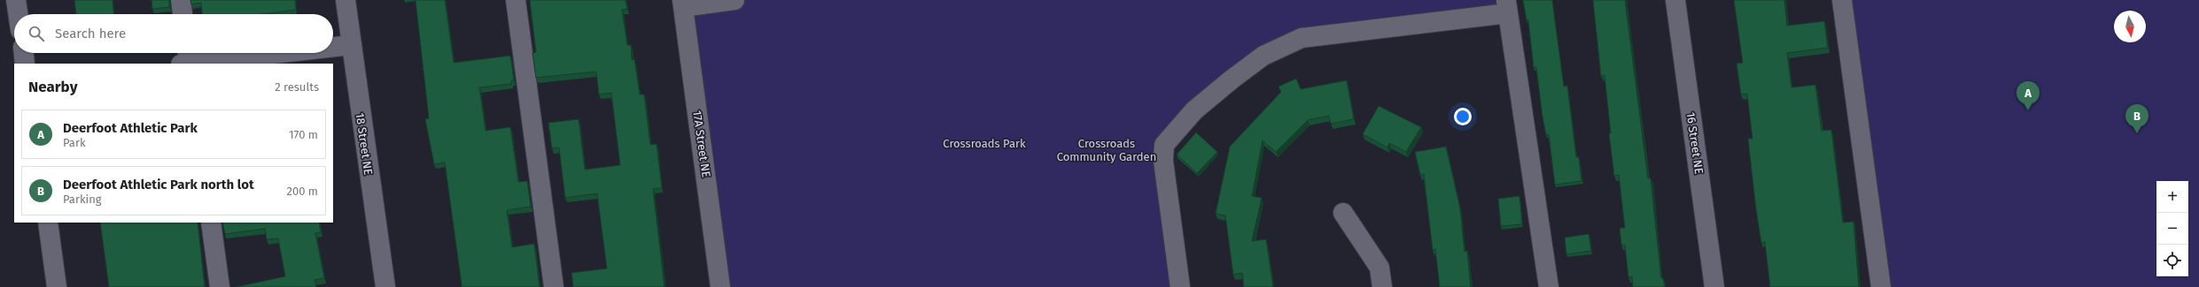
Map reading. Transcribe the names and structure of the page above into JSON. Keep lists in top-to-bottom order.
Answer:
{
  "streets": {
    "street": ["16 Street NE", "18 Street NE", "17A Street NE"]
  },
  "parks": ["Crossroads Park", "Crossroads Community Garden"],
  "north": "bottom",
  "page": {
    "search": "Search here",
    "heading": ["Nearby", "2 results"],
    "pins": ["A", "B"],
    "list": [
      {
        "mark": "A",
        "name": "Deerfoot Athletic Park",
        "note": "Park",
        "value": "170 m"
      },
      {
        "mark": "B",
        "name": "Deerfoot Athletic Park north lot",
        "note": "Parking",
        "value": "200 m"
      }
    ],
    "map_buttons": ["+", "−"]
  }
}
